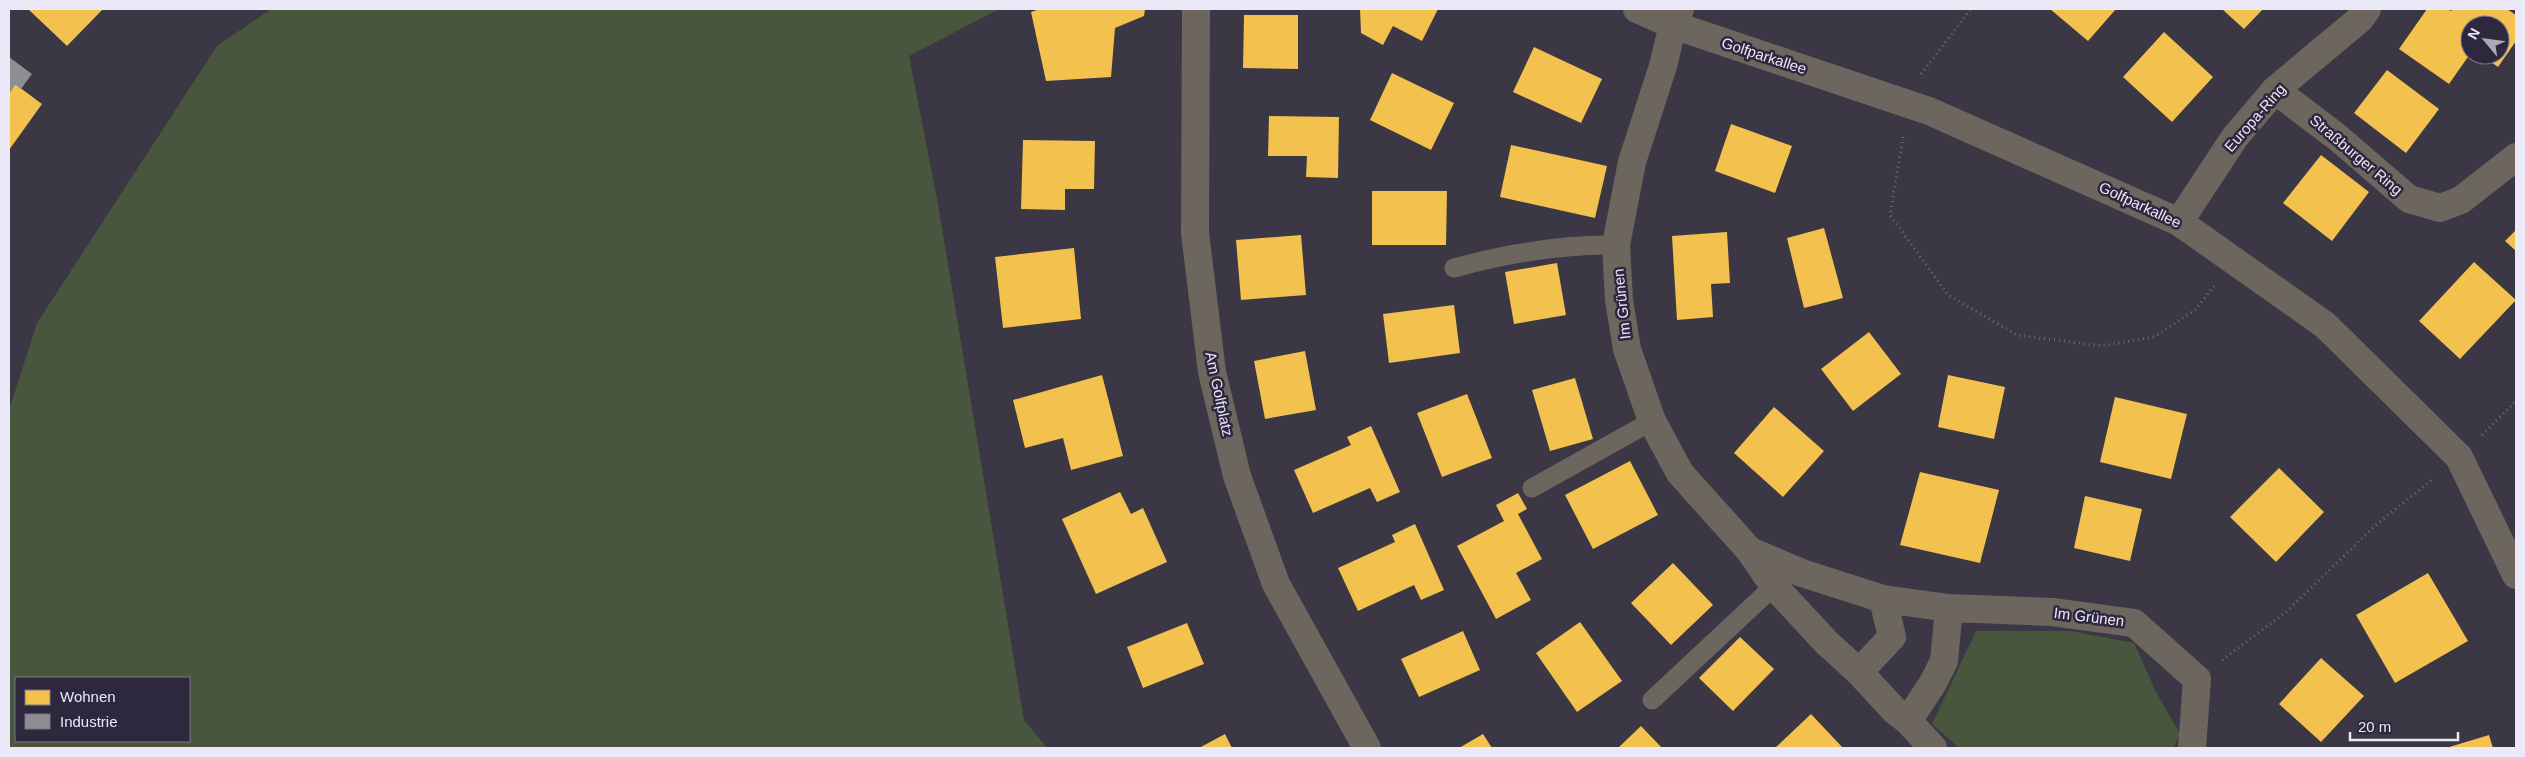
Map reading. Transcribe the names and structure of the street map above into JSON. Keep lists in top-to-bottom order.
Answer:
{
  "streets": {
    "street": [
      "Golfparkallee",
      "Europa-Ring",
      "Straßburger Ring",
      "Im Grünen",
      "Am Golfplatz"
    ]
  },
  "crossings": [
    ["Golfparkallee", "Europa-Ring"],
    ["Golfparkallee", "Im Grünen"],
    ["Europa-Ring", "Straßburger Ring"]
  ],
  "legend": ["Wohnen", "Industrie"],
  "scale_bar": "20 m",
  "north": "top left"
}
